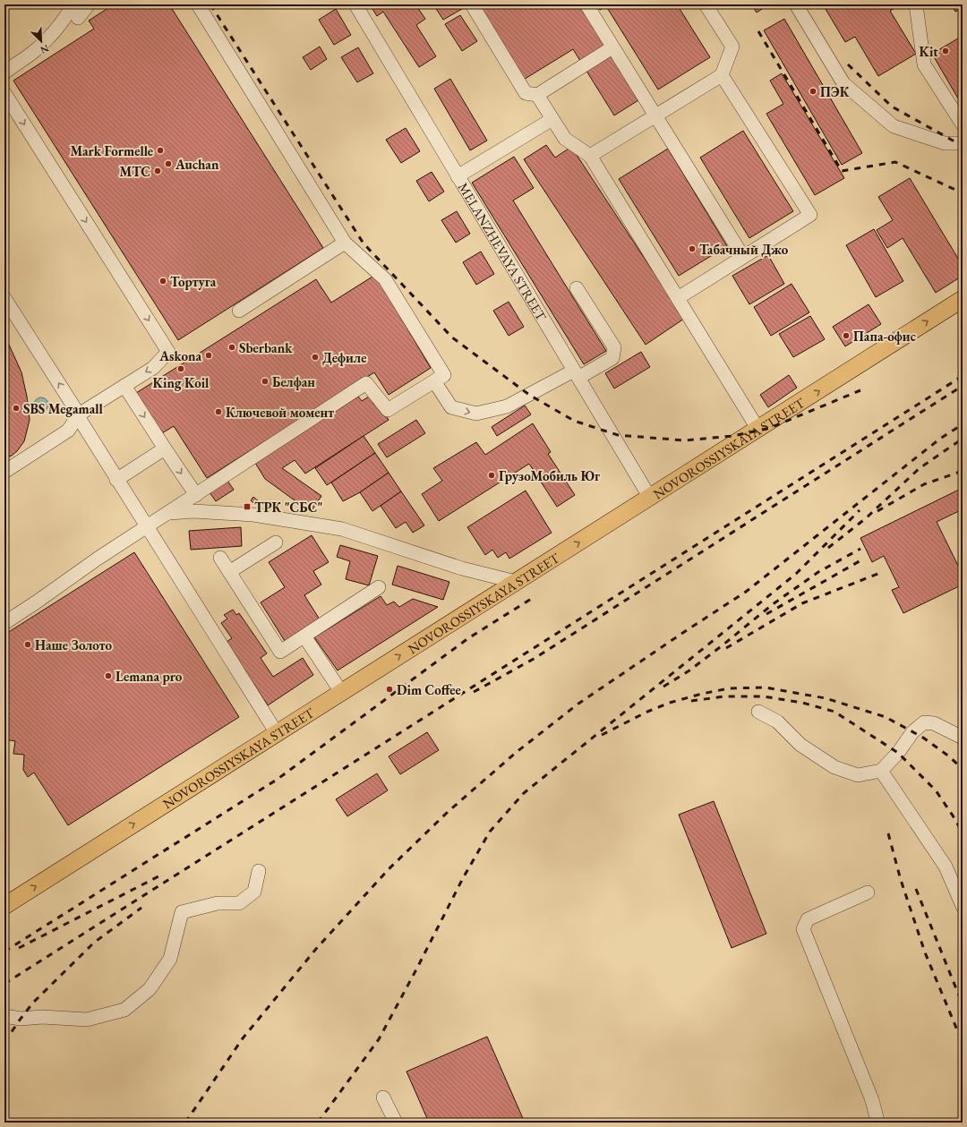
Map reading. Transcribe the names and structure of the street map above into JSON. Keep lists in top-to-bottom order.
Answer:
{
  "streets": {
    "main road": ["NOVOROSSIYSKAYA STREET"],
    "street": ["MELANZHEVAYA STREET"]
  },
  "crossings": [
    ["MELANZHEVAYA STREET", "NOVOROSSIYSKAYA STREET"]
  ],
  "one_way": ["NOVOROSSIYSKAYA STREET"],
  "places": {
    "other": [
      "Kit",
      "ПЭК",
      "Mark Formelle",
      "Auchan",
      "МТС",
      "Табачный Джо",
      "Тортуга",
      "Папа-офис",
      "Sberbank",
      "Askona",
      "Дефиле",
      "King Koil",
      "Белфан",
      "SBS Megamall",
      "Ключевой момент",
      "ГрузоМобиль Юг",
      "Наше Золото",
      "Lemana pro",
      "Dim Coffee"
    ],
    "transit": ["ТРК \"СБС\""]
  },
  "north": "bottom right"
}
